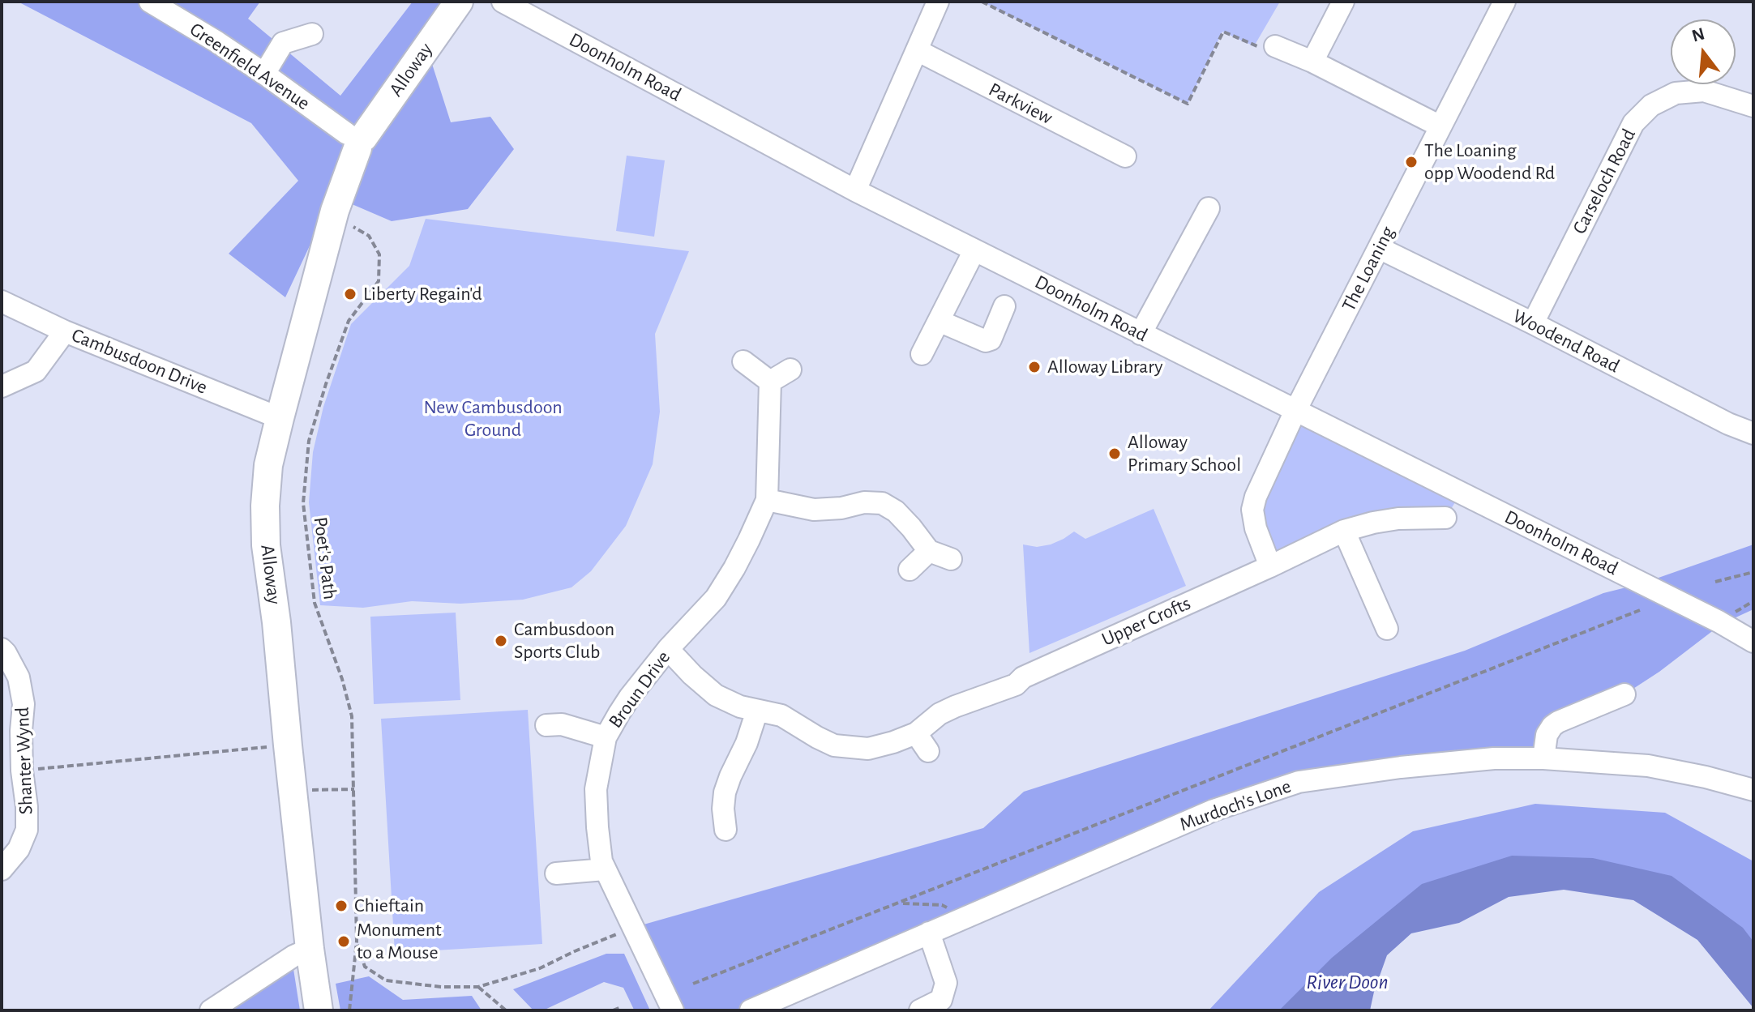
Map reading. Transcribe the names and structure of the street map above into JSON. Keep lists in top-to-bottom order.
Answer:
{
  "streets": {
    "main road": ["Alloway"],
    "street": [
      "Greenfield Avenue",
      "Doonholm Road",
      "Parkview",
      "Carseloch Road",
      "The Loaning",
      "Woodend Road",
      "Cambusdoon Drive",
      "Upper Crofts",
      "Broun Drive",
      "Shanter Wynd",
      "Murdoch's Lone"
    ],
    "path": ["Poet's Path"]
  },
  "crossings": [
    ["Greenfield Avenue", "Alloway"],
    ["Doonholm Road", "The Loaning"],
    ["Alloway", "Cambusdoon Drive"],
    ["Alloway", "Poet's Path"],
    ["Carseloch Road", "Woodend Road"],
    ["The Loaning", "Woodend Road"],
    ["Upper Crofts", "Broun Drive"]
  ],
  "water": ["River Doon"],
  "parks": ["New Cambusdoon Ground"],
  "places": [
    "The Loaning opp Woodend Rd",
    "Liberty Regain'd",
    "Alloway Library",
    "Alloway Primary School",
    "Cambusdoon Sports Club",
    "Chieftain",
    "Monument to a Mouse"
  ],
  "north": "top"
}
